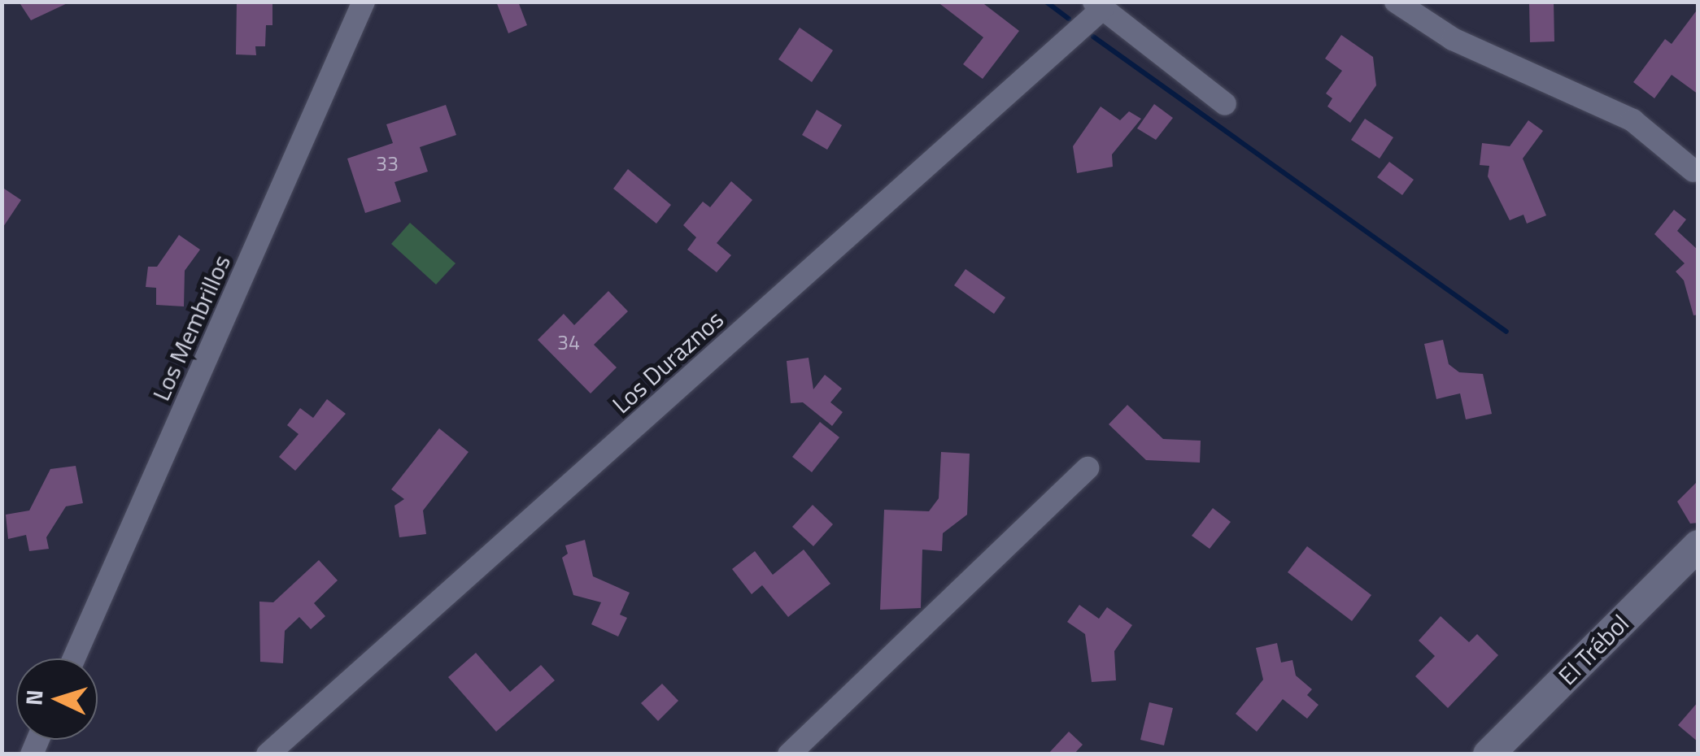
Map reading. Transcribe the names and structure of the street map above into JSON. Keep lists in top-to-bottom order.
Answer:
{
  "streets": {
    "main road": ["El Trébol"],
    "street": ["Los Membrillos", "Los Duraznos"]
  },
  "house_numbers": ["33", "34"],
  "north": "left"
}
